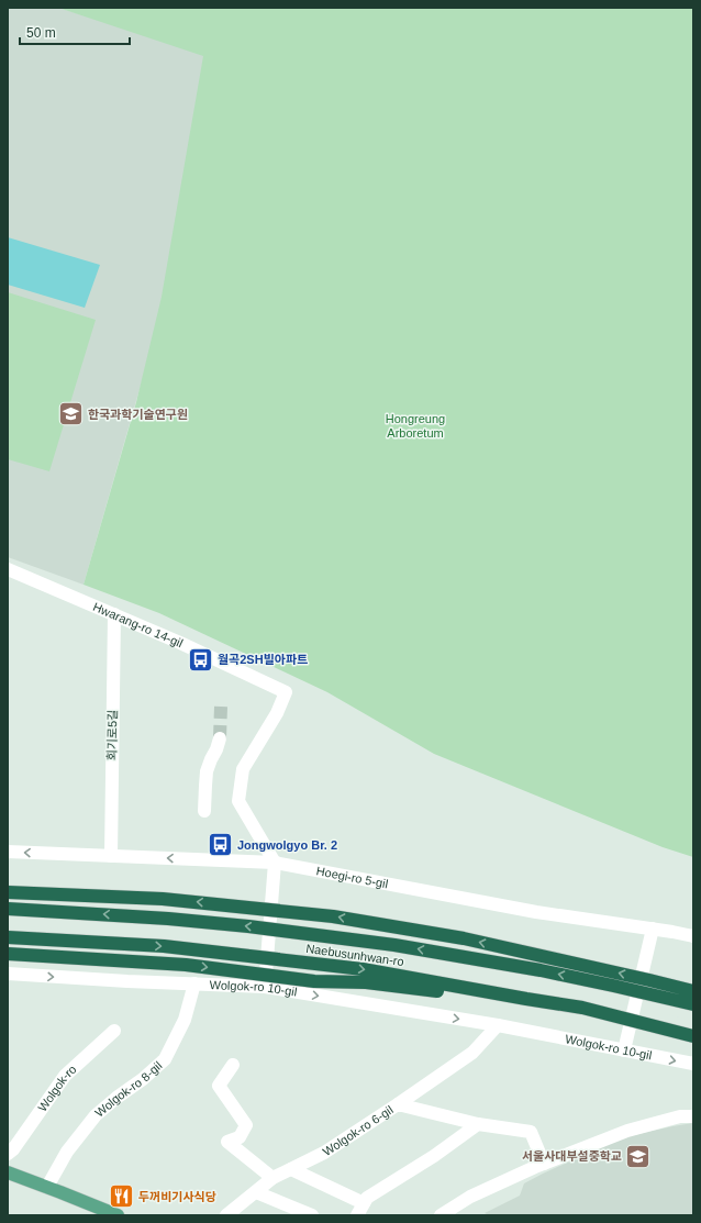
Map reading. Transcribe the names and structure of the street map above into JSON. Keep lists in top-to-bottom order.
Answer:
{
  "streets": {
    "highway": ["Naebusunhwan-ro"],
    "street": [
      "Hwarang-ro 14-gil",
      "회기로5길",
      "Hoegi-ro 5-gil",
      "Wolgok-ro 10-gil",
      "Wolgok-ro",
      "Wolgok-ro 8-gil",
      "Wolgok-ro 6-gil"
    ]
  },
  "crossings": [
    ["Hwarang-ro 14-gil", "회기로5길"],
    ["Hwarang-ro 14-gil", "Hoegi-ro 5-gil"],
    ["회기로5길", "Hoegi-ro 5-gil"],
    ["Wolgok-ro 10-gil", "Wolgok-ro 8-gil"]
  ],
  "one_way": ["Hoegi-ro 5-gil", "Wolgok-ro 10-gil"],
  "parks": ["Hongreung Arboretum"],
  "places": {
    "school or university": ["한국과학기술연구원", "서울사대부설중학교"],
    "bus stop": ["월곡2SH빌아파트", "Jongwolgyo Br. 2"],
    "restaurant": ["두꺼비기사식당"]
  },
  "scale_bar": "50 m"
}
